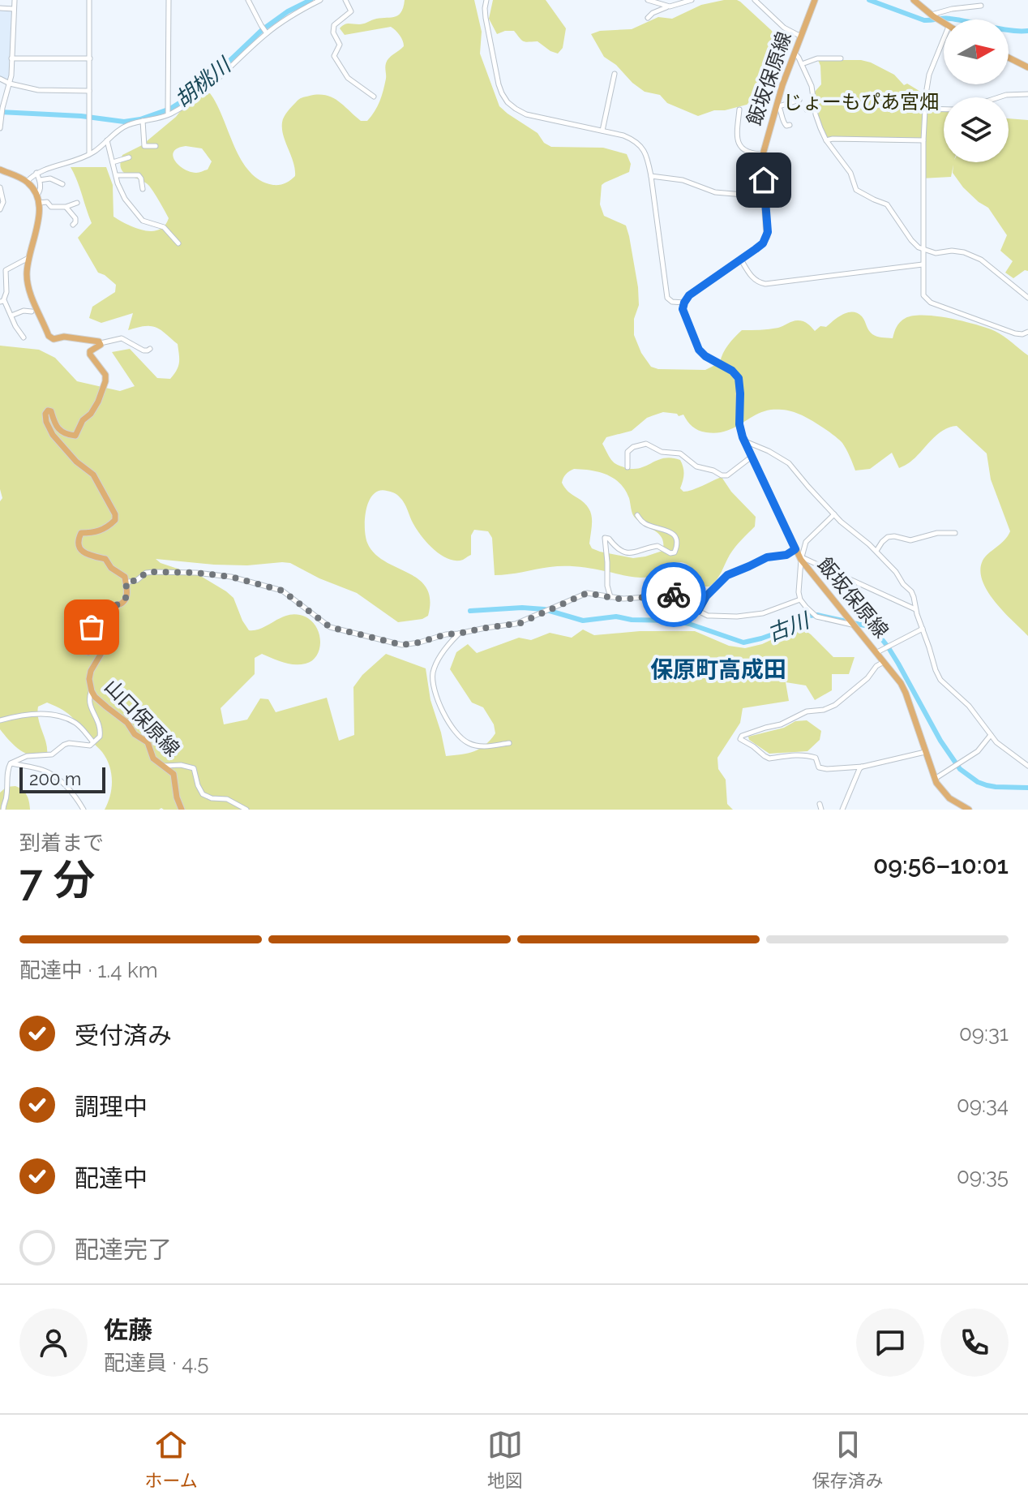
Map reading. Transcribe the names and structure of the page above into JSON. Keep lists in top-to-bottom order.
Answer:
{
  "streets": {
    "main road": ["飯坂保原線", "山口保原線"]
  },
  "districts": ["保原町高成田"],
  "water": ["胡桃川", "古川"],
  "parks": ["じょーもぴあ宮畑"],
  "scale_bar": "200 m",
  "north": "right",
  "page": {
    "scale": "200 m",
    "heading": ["7 分", "到着まで", "09:56–10:01"],
    "panel": ["佐藤", "配達員 · 4.5"],
    "bar": "配達中 · 1.4 km",
    "list": [
      ["受付済み", "09:31"],
      ["調理中", "09:34"],
      ["配達中", "09:35"],
      "配達完了"
    ],
    "tabs": ["ホーム", "地図", "保存済み"]
  }
}
